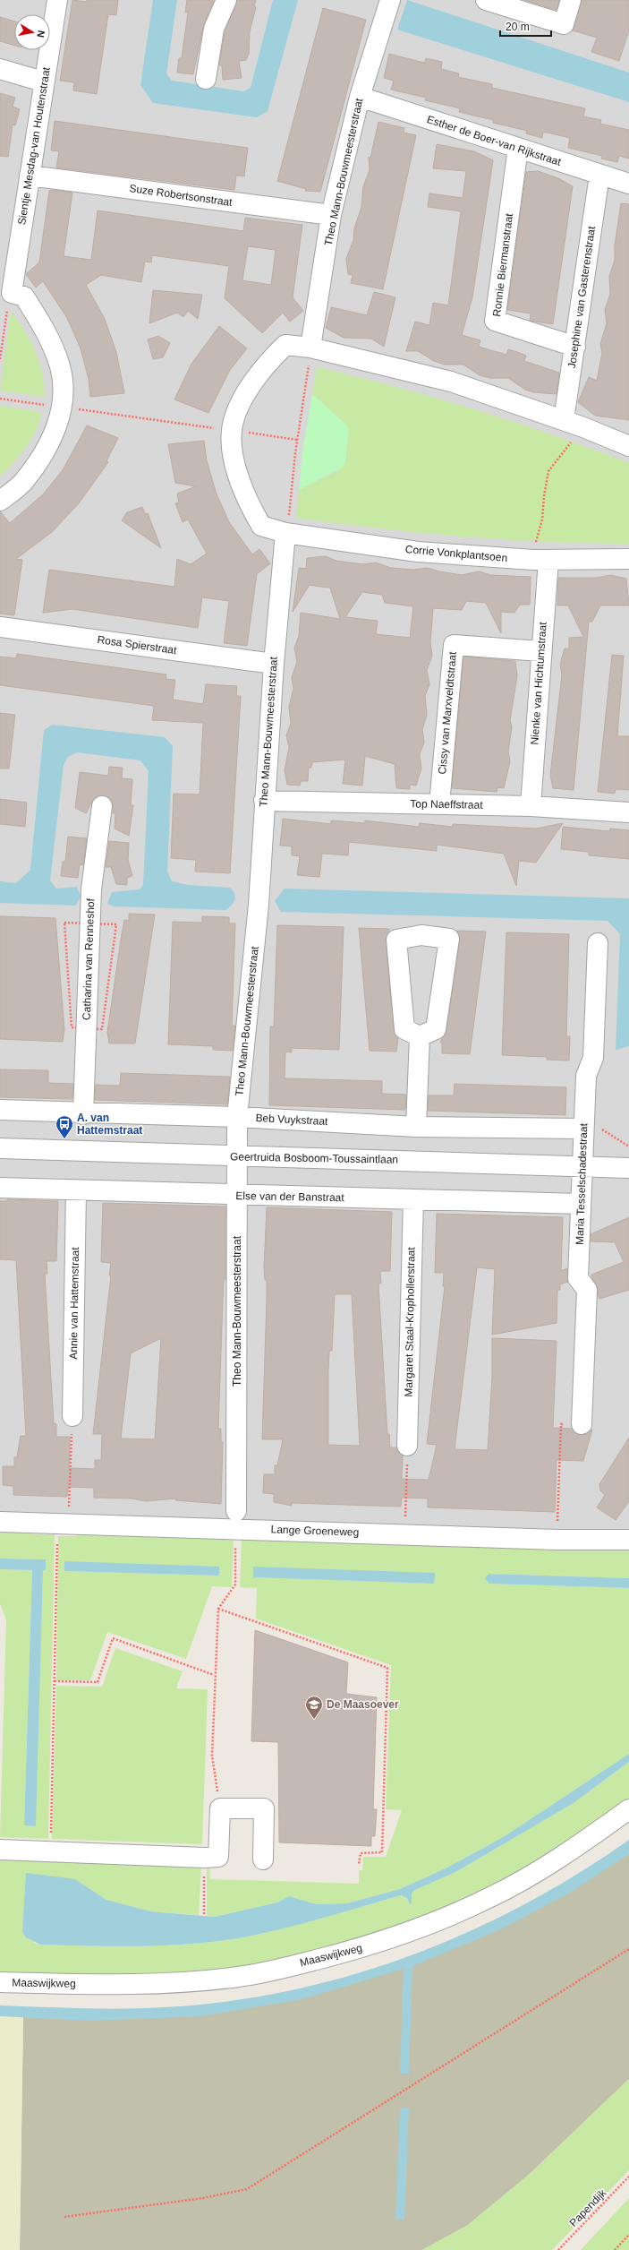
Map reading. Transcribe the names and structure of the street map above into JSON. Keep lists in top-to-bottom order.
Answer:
{
  "streets": {
    "street": [
      "Esther de Boer-van Rijkstraat",
      "Sientje Mesdag-van Houtenstraat",
      "Theo Mann-Bouwmeesterstraat",
      "Suze Robertsonstraat",
      "Ronnie Biermanstraat",
      "Josephine van Gasterenstraat",
      "Corrie Vonkplantsoen",
      "Rosa Spierstraat",
      "Nienke van Hichtumstraat",
      "Cissy van Marxveldtstraat",
      "Top Naeffstraat",
      "Catharina van Renneshof",
      "Beb Vuykstraat",
      "Geertruida Bosboom-Toussaintlaan",
      "Maria Tesselschadestraat",
      "Else van der Banstraat",
      "Annie van Hattemstraat",
      "Margaret Staal-Krophollerstraat",
      "Lange Groeneweg",
      "Maaswijkweg"
    ],
    "path": ["Papendijk"]
  },
  "crossings": [
    ["Esther de Boer-van Rijkstraat", "Theo Mann-Bouwmeesterstraat"],
    ["Esther de Boer-van Rijkstraat", "Ronnie Biermanstraat"],
    ["Esther de Boer-van Rijkstraat", "Josephine van Gasterenstraat"],
    ["Sientje Mesdag-van Houtenstraat", "Suze Robertsonstraat"],
    ["Theo Mann-Bouwmeesterstraat", "Suze Robertsonstraat"],
    ["Theo Mann-Bouwmeesterstraat", "Corrie Vonkplantsoen"],
    ["Theo Mann-Bouwmeesterstraat", "Rosa Spierstraat"],
    ["Theo Mann-Bouwmeesterstraat", "Top Naeffstraat"],
    ["Theo Mann-Bouwmeesterstraat", "Beb Vuykstraat"],
    ["Theo Mann-Bouwmeesterstraat", "Geertruida Bosboom-Toussaintlaan"],
    ["Theo Mann-Bouwmeesterstraat", "Else van der Banstraat"],
    ["Theo Mann-Bouwmeesterstraat", "Lange Groeneweg"],
    ["Ronnie Biermanstraat", "Josephine van Gasterenstraat"],
    ["Corrie Vonkplantsoen", "Nienke van Hichtumstraat"],
    ["Nienke van Hichtumstraat", "Cissy van Marxveldtstraat"],
    ["Nienke van Hichtumstraat", "Top Naeffstraat"],
    ["Cissy van Marxveldtstraat", "Top Naeffstraat"],
    ["Catharina van Renneshof", "Beb Vuykstraat"],
    ["Beb Vuykstraat", "Maria Tesselschadestraat"],
    ["Geertruida Bosboom-Toussaintlaan", "Maria Tesselschadestraat"],
    ["Maria Tesselschadestraat", "Else van der Banstraat"],
    ["Else van der Banstraat", "Annie van Hattemstraat"],
    ["Else van der Banstraat", "Margaret Staal-Krophollerstraat"]
  ],
  "places": {
    "bus stop": ["A. van Hattemstraat"],
    "school or university": ["De Maasoever"]
  },
  "scale_bar": "20 m",
  "north": "right"
}
